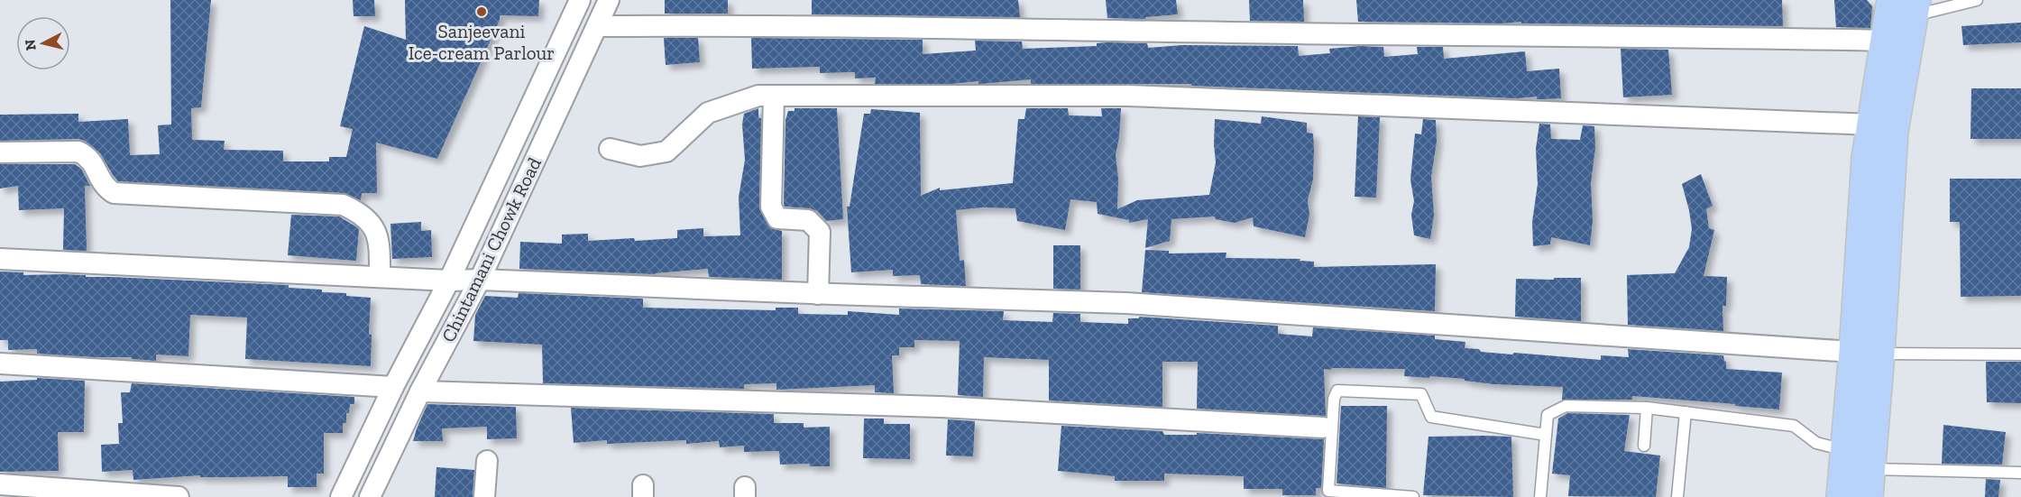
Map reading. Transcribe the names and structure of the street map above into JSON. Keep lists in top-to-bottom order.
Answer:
{
  "streets": {
    "street": ["Chintamani Chowk Road"]
  },
  "places": ["Sanjeevani Ice-cream Parlour"],
  "north": "left"
}
